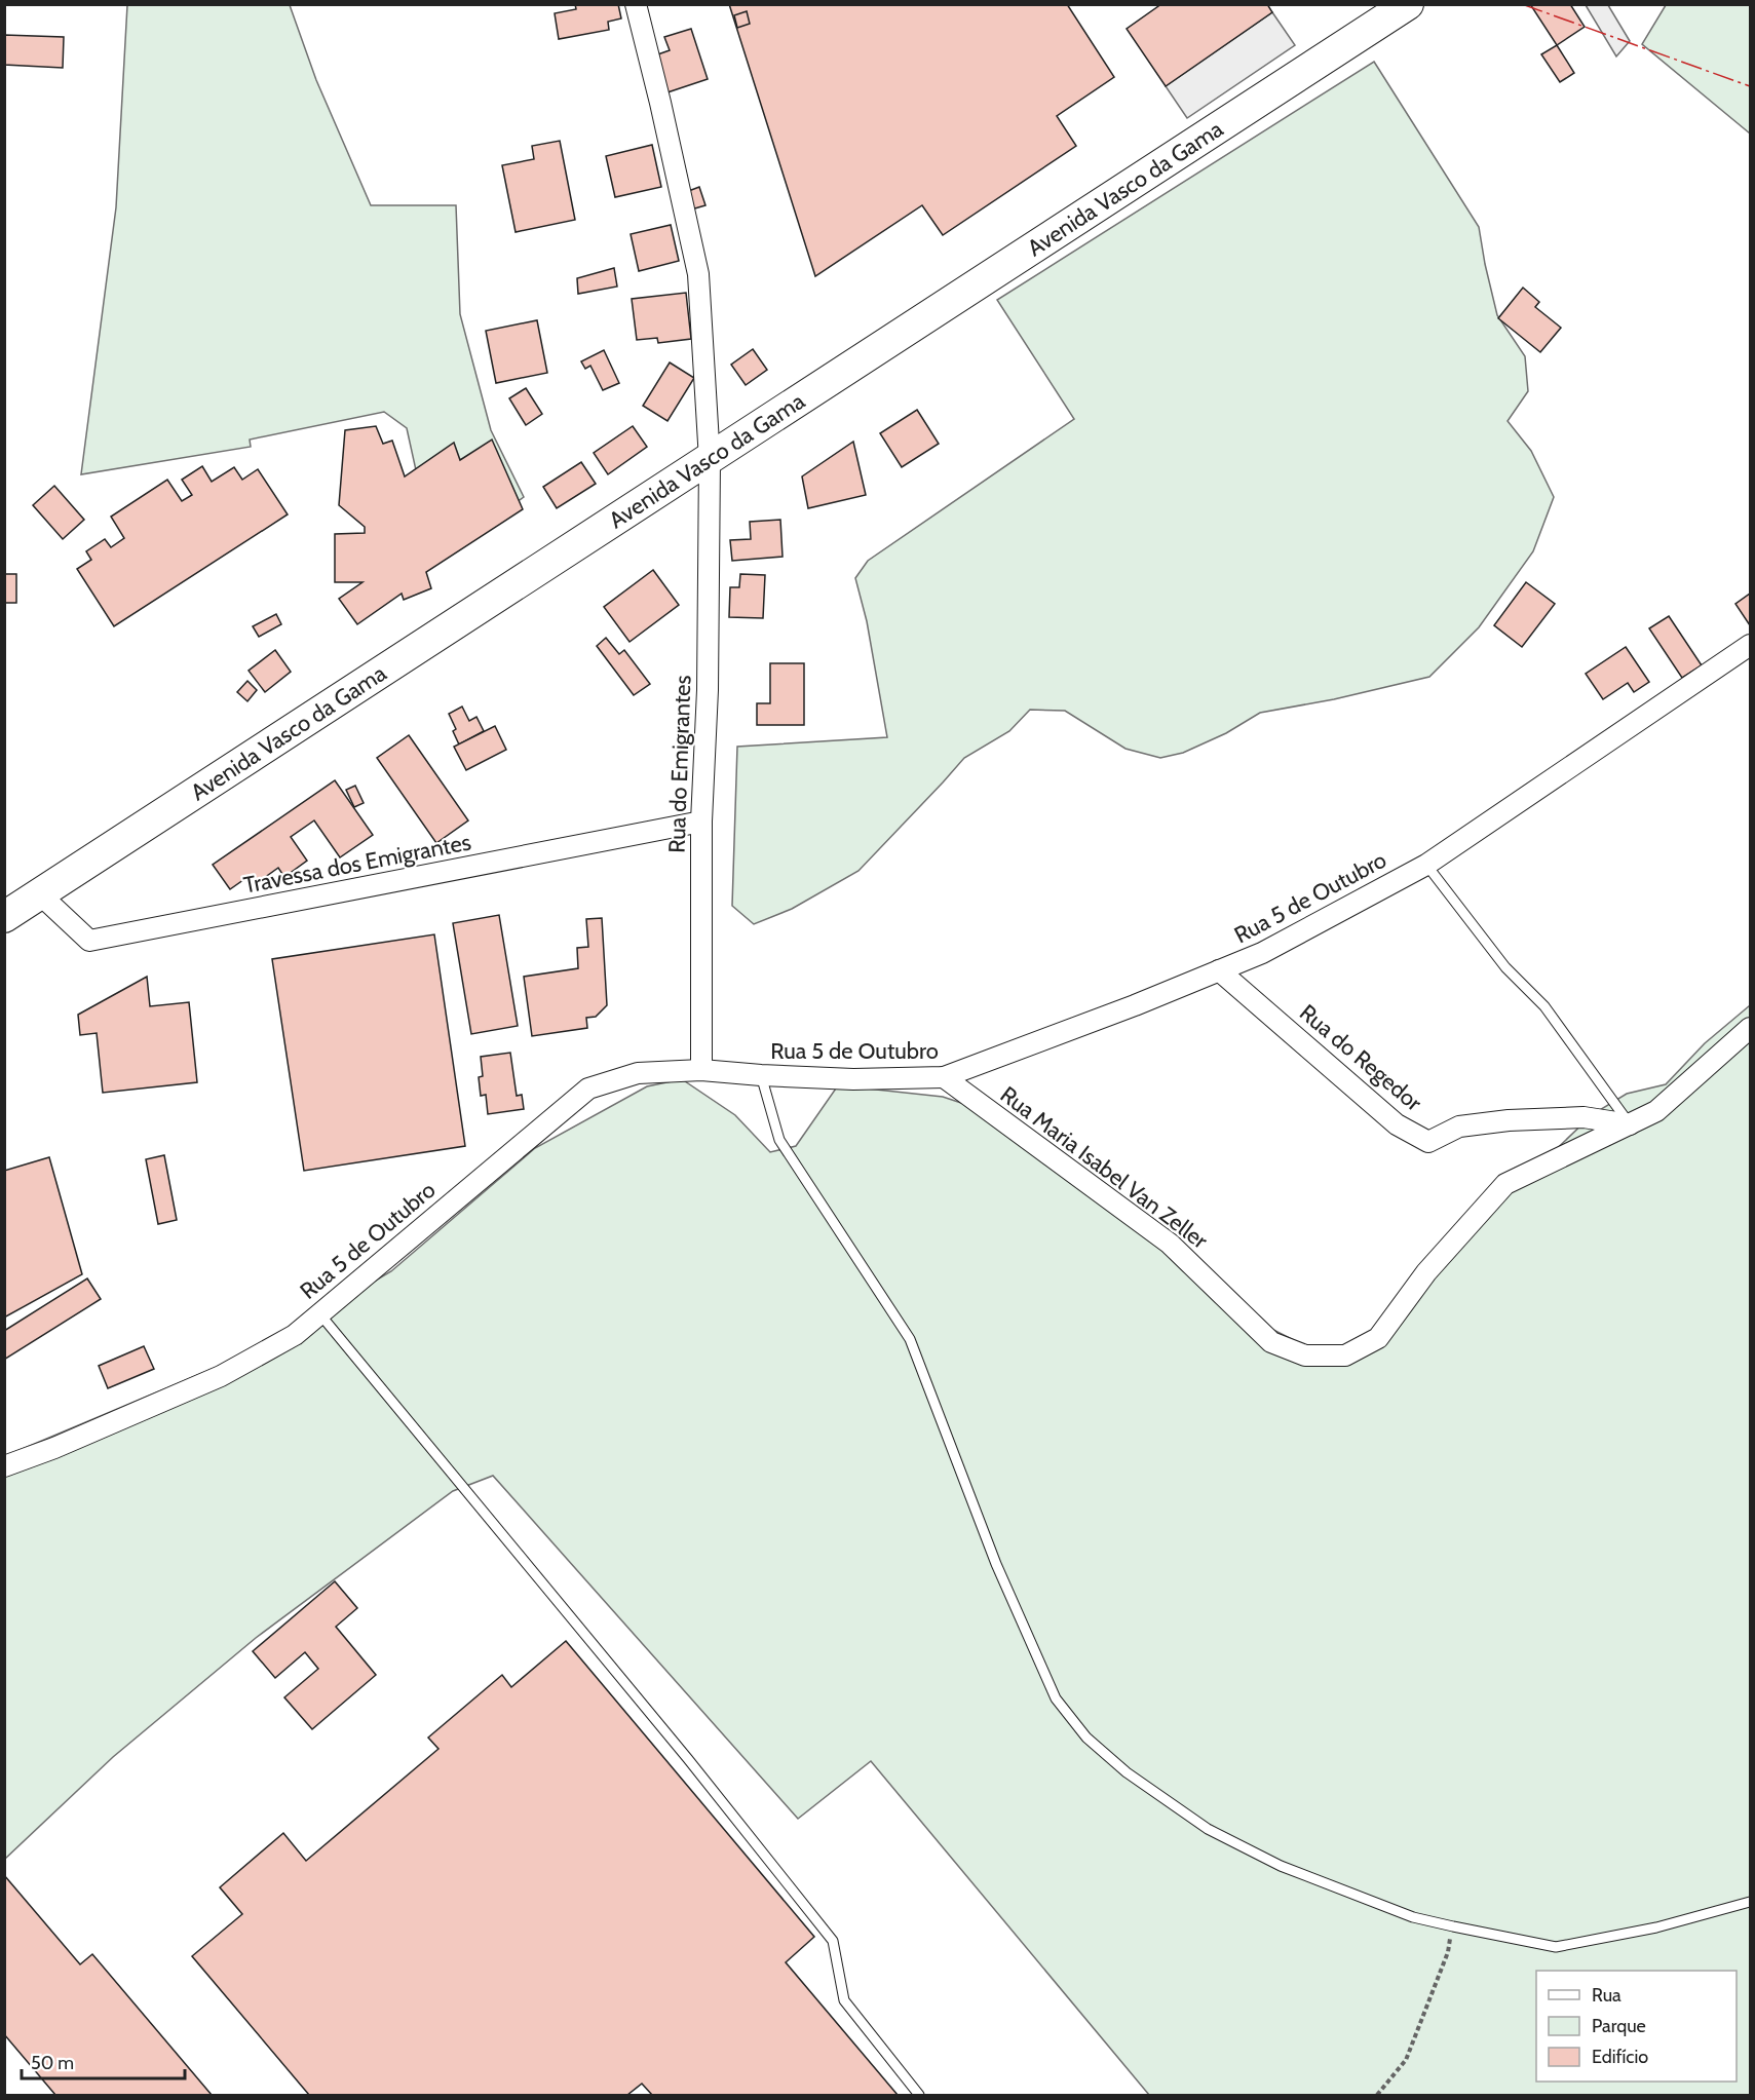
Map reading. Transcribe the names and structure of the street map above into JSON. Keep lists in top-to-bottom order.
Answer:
{
  "streets": {
    "main road": ["Avenida Vasco da Gama"],
    "street": [
      "Rua do Emigrantes",
      "Travessa dos Emigrantes",
      "Rua 5 de Outubro",
      "Rua do Regedor",
      "Rua Maria Isabel Van Zeller"
    ]
  },
  "crossings": [
    ["Avenida Vasco da Gama", "Rua do Emigrantes"],
    ["Avenida Vasco da Gama", "Travessa dos Emigrantes"],
    ["Rua do Emigrantes", "Travessa dos Emigrantes"],
    ["Rua do Emigrantes", "Rua 5 de Outubro"],
    ["Rua 5 de Outubro", "Rua do Regedor"],
    ["Rua 5 de Outubro", "Rua Maria Isabel Van Zeller"],
    ["Rua do Regedor", "Rua Maria Isabel Van Zeller"]
  ],
  "legend": ["Rua", "Parque", "Edifício"],
  "scale_bar": "50 m"
}
